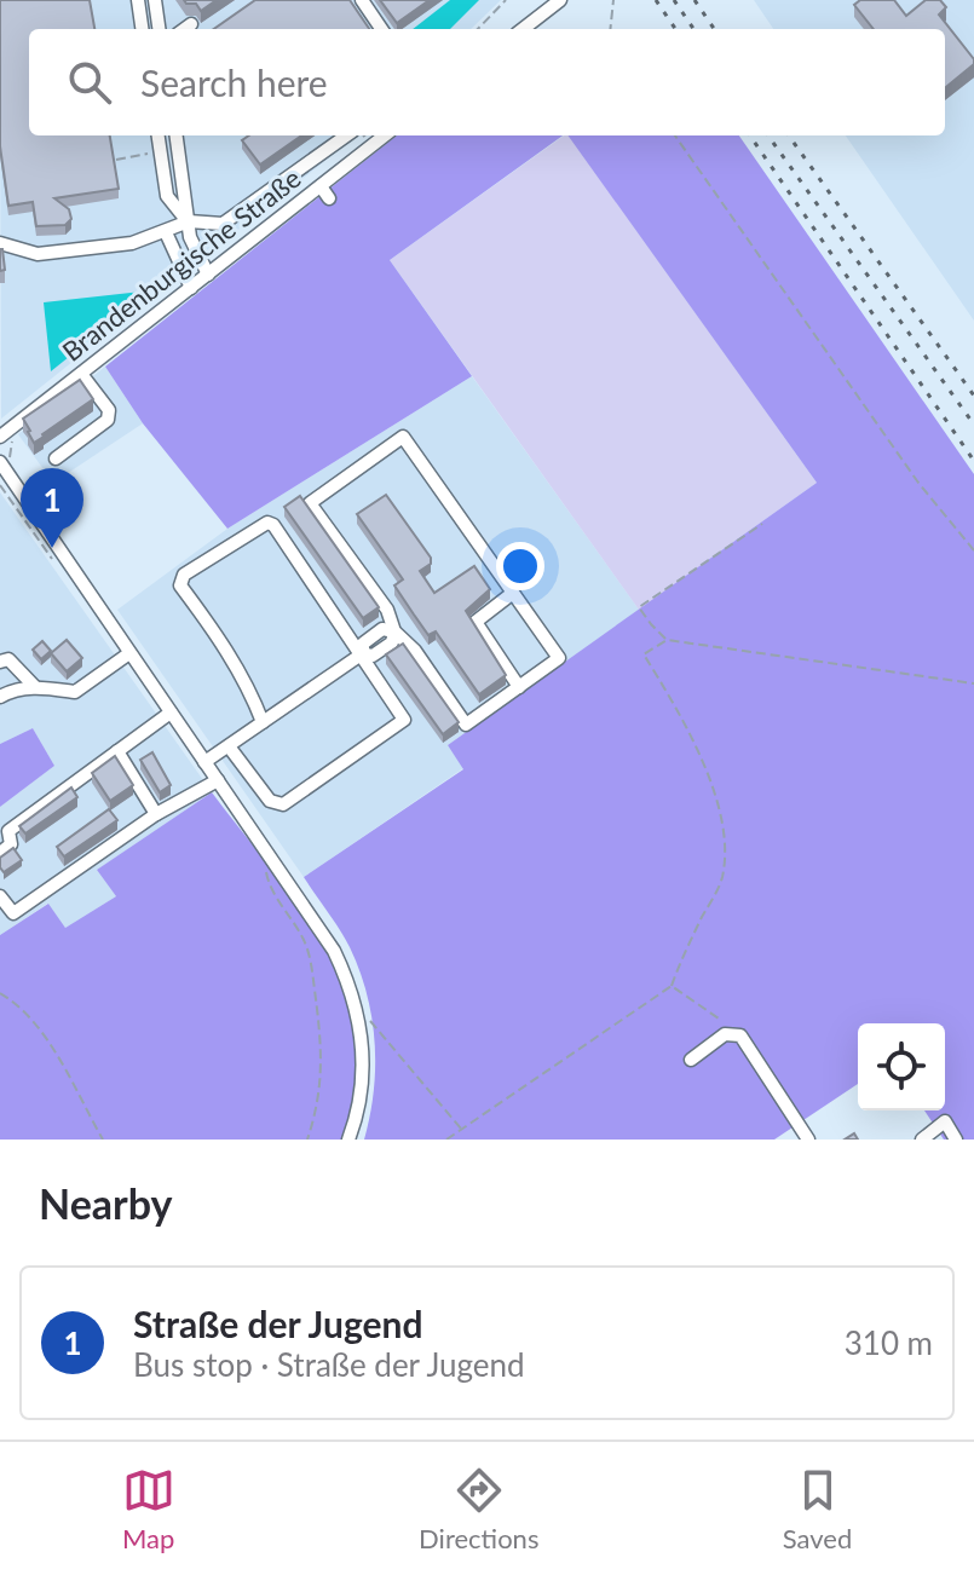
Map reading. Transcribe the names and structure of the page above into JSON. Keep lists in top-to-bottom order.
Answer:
{
  "streets": {
    "street": ["Brandenburgische Straße"]
  },
  "page": {
    "search": "Search here",
    "pins": "1",
    "heading": "Nearby",
    "list": [
      {
        "mark": "1",
        "name": "Straße der Jugend",
        "note": "Bus stop · Straße der Jugend",
        "value": "310 m"
      }
    ],
    "nav": ["Map", "Directions", "Saved"]
  }
}
